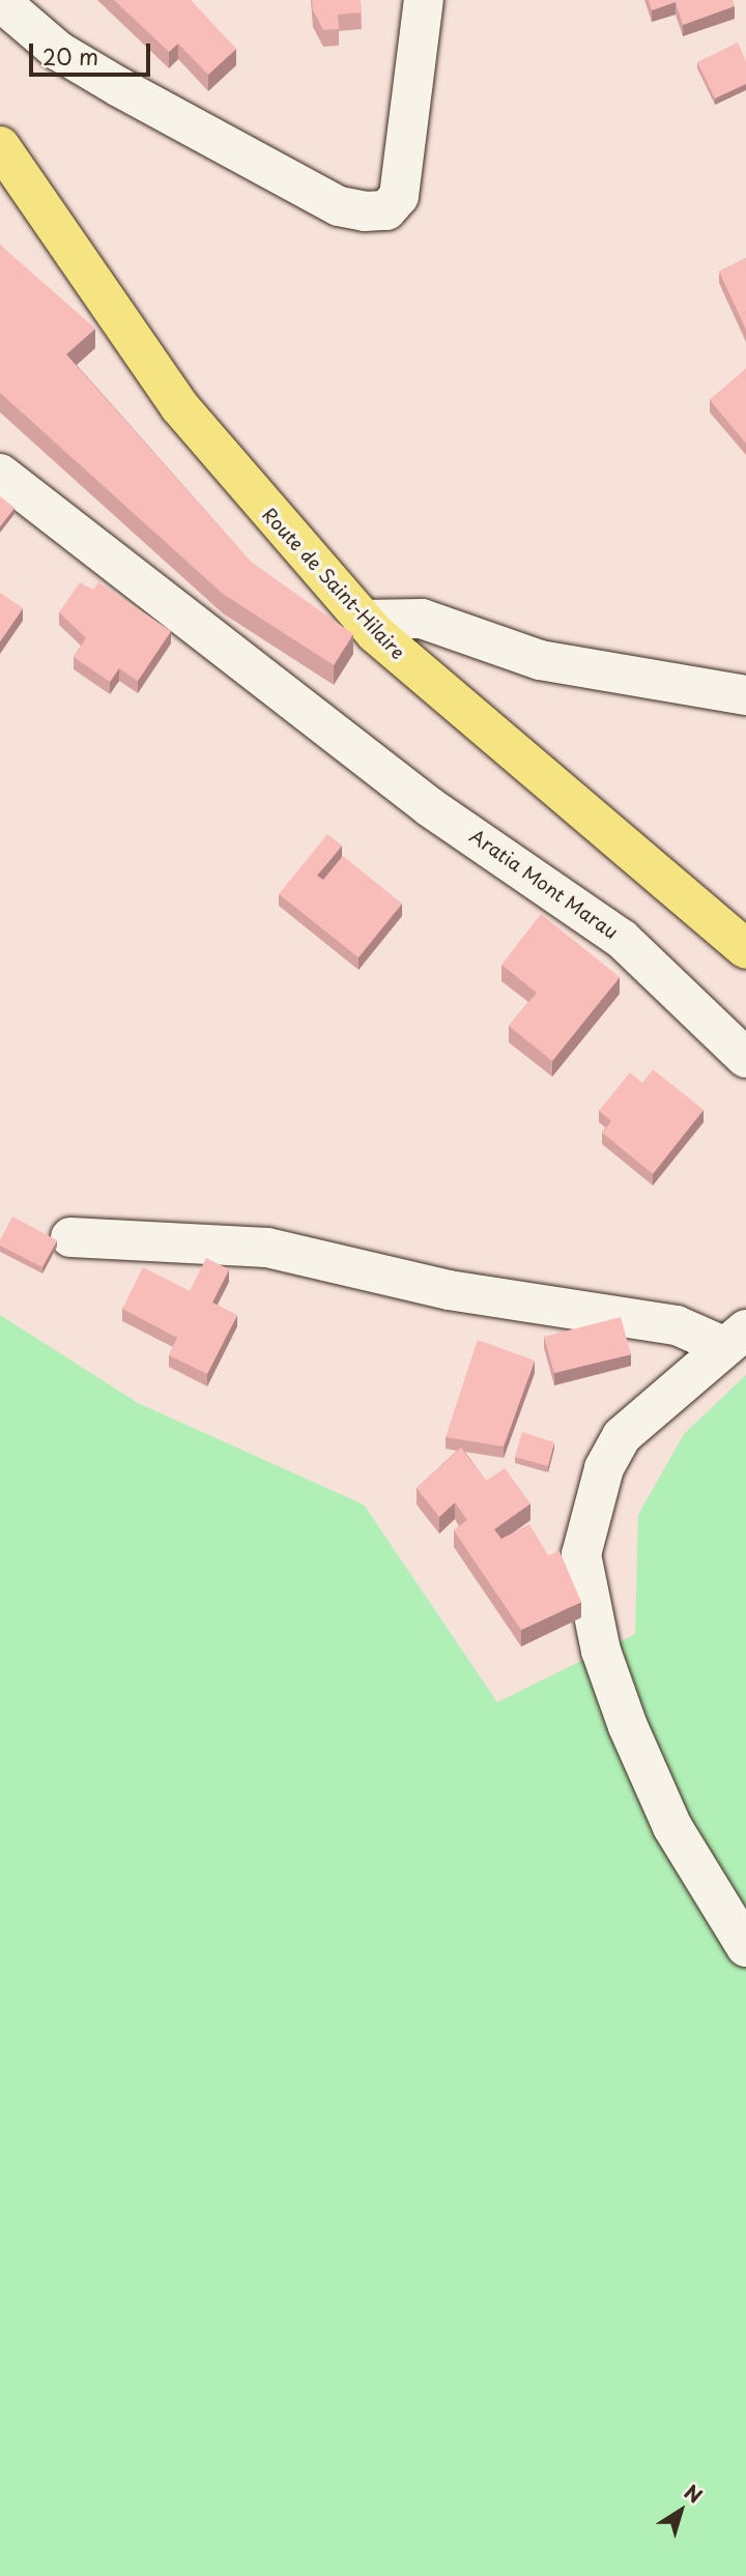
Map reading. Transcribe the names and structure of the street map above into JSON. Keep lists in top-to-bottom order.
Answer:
{
  "streets": {
    "main road": ["Route de Saint-Hilaire"],
    "street": ["Aratia Mont Marau"]
  },
  "scale_bar": "20 m",
  "north": "top right"
}
